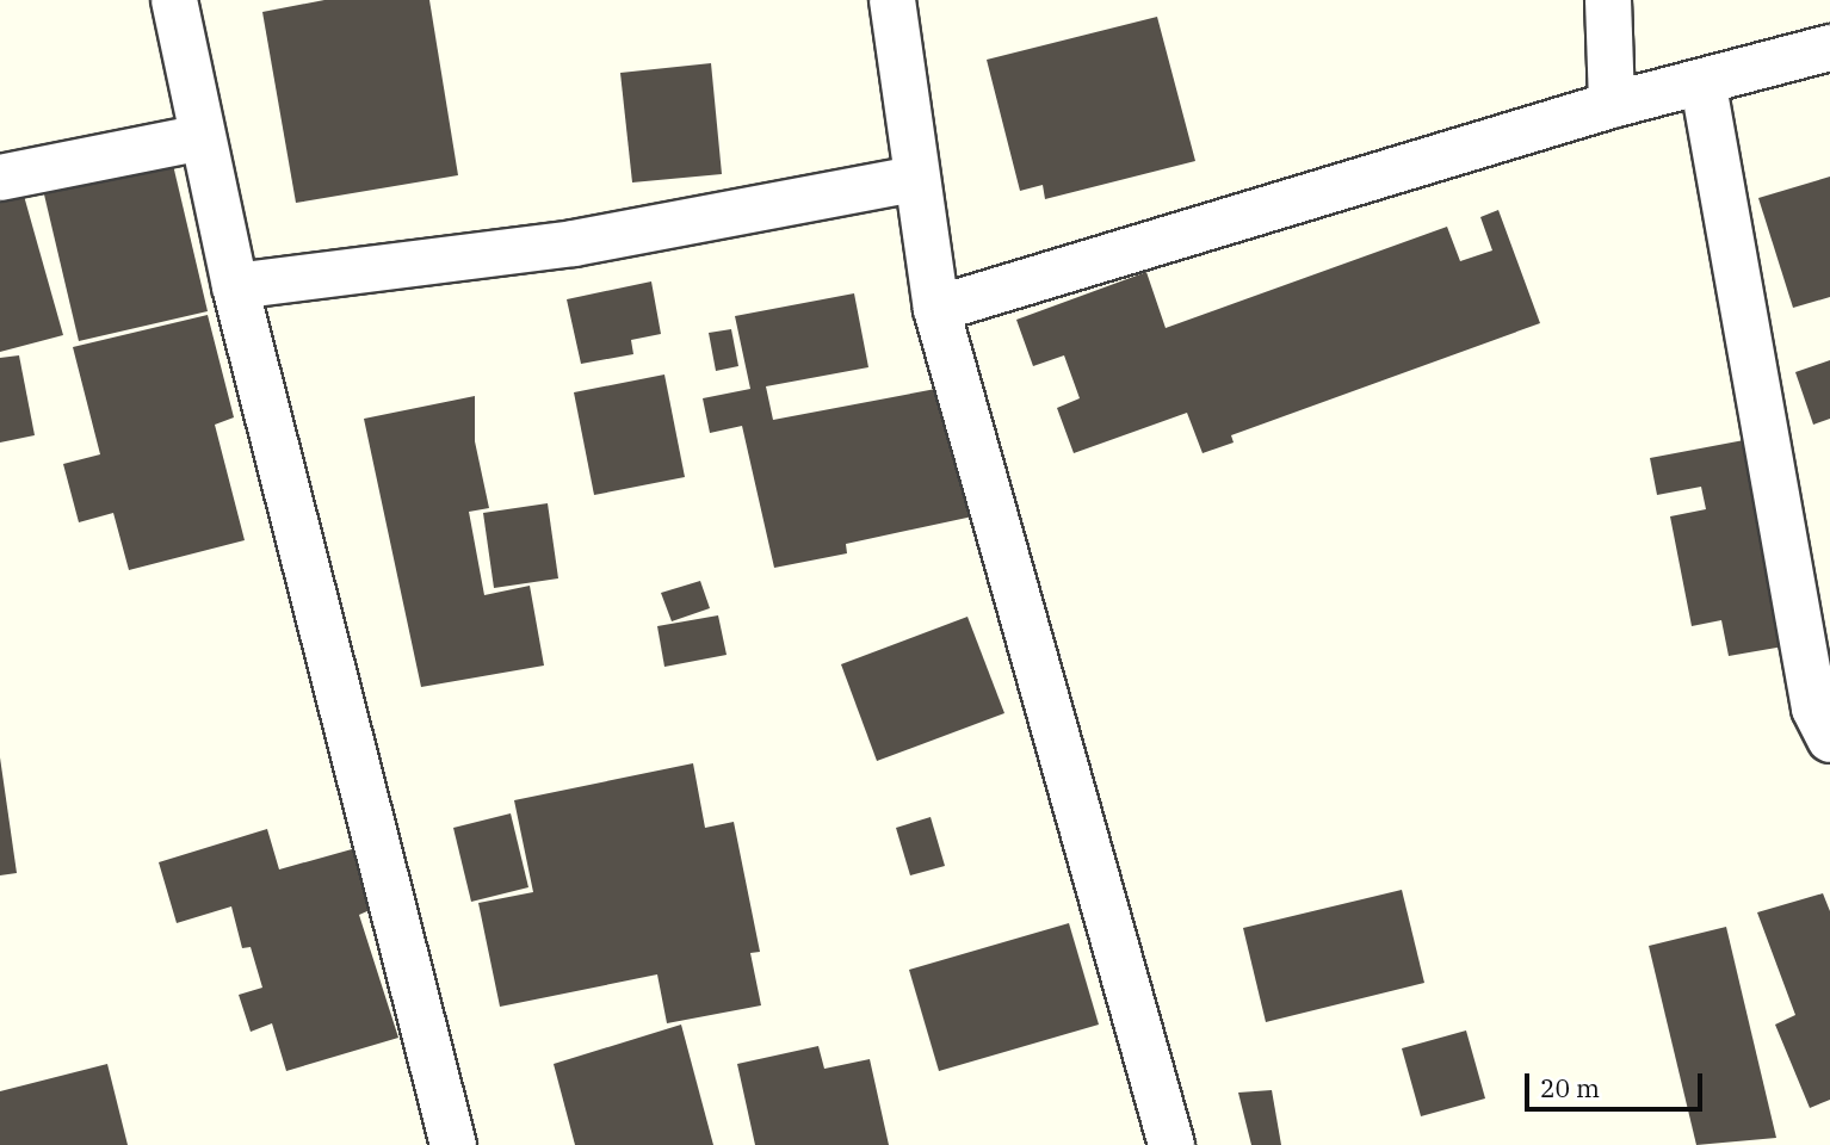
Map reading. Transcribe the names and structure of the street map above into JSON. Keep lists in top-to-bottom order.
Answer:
{
  "scale_bar": "20 m"
}
